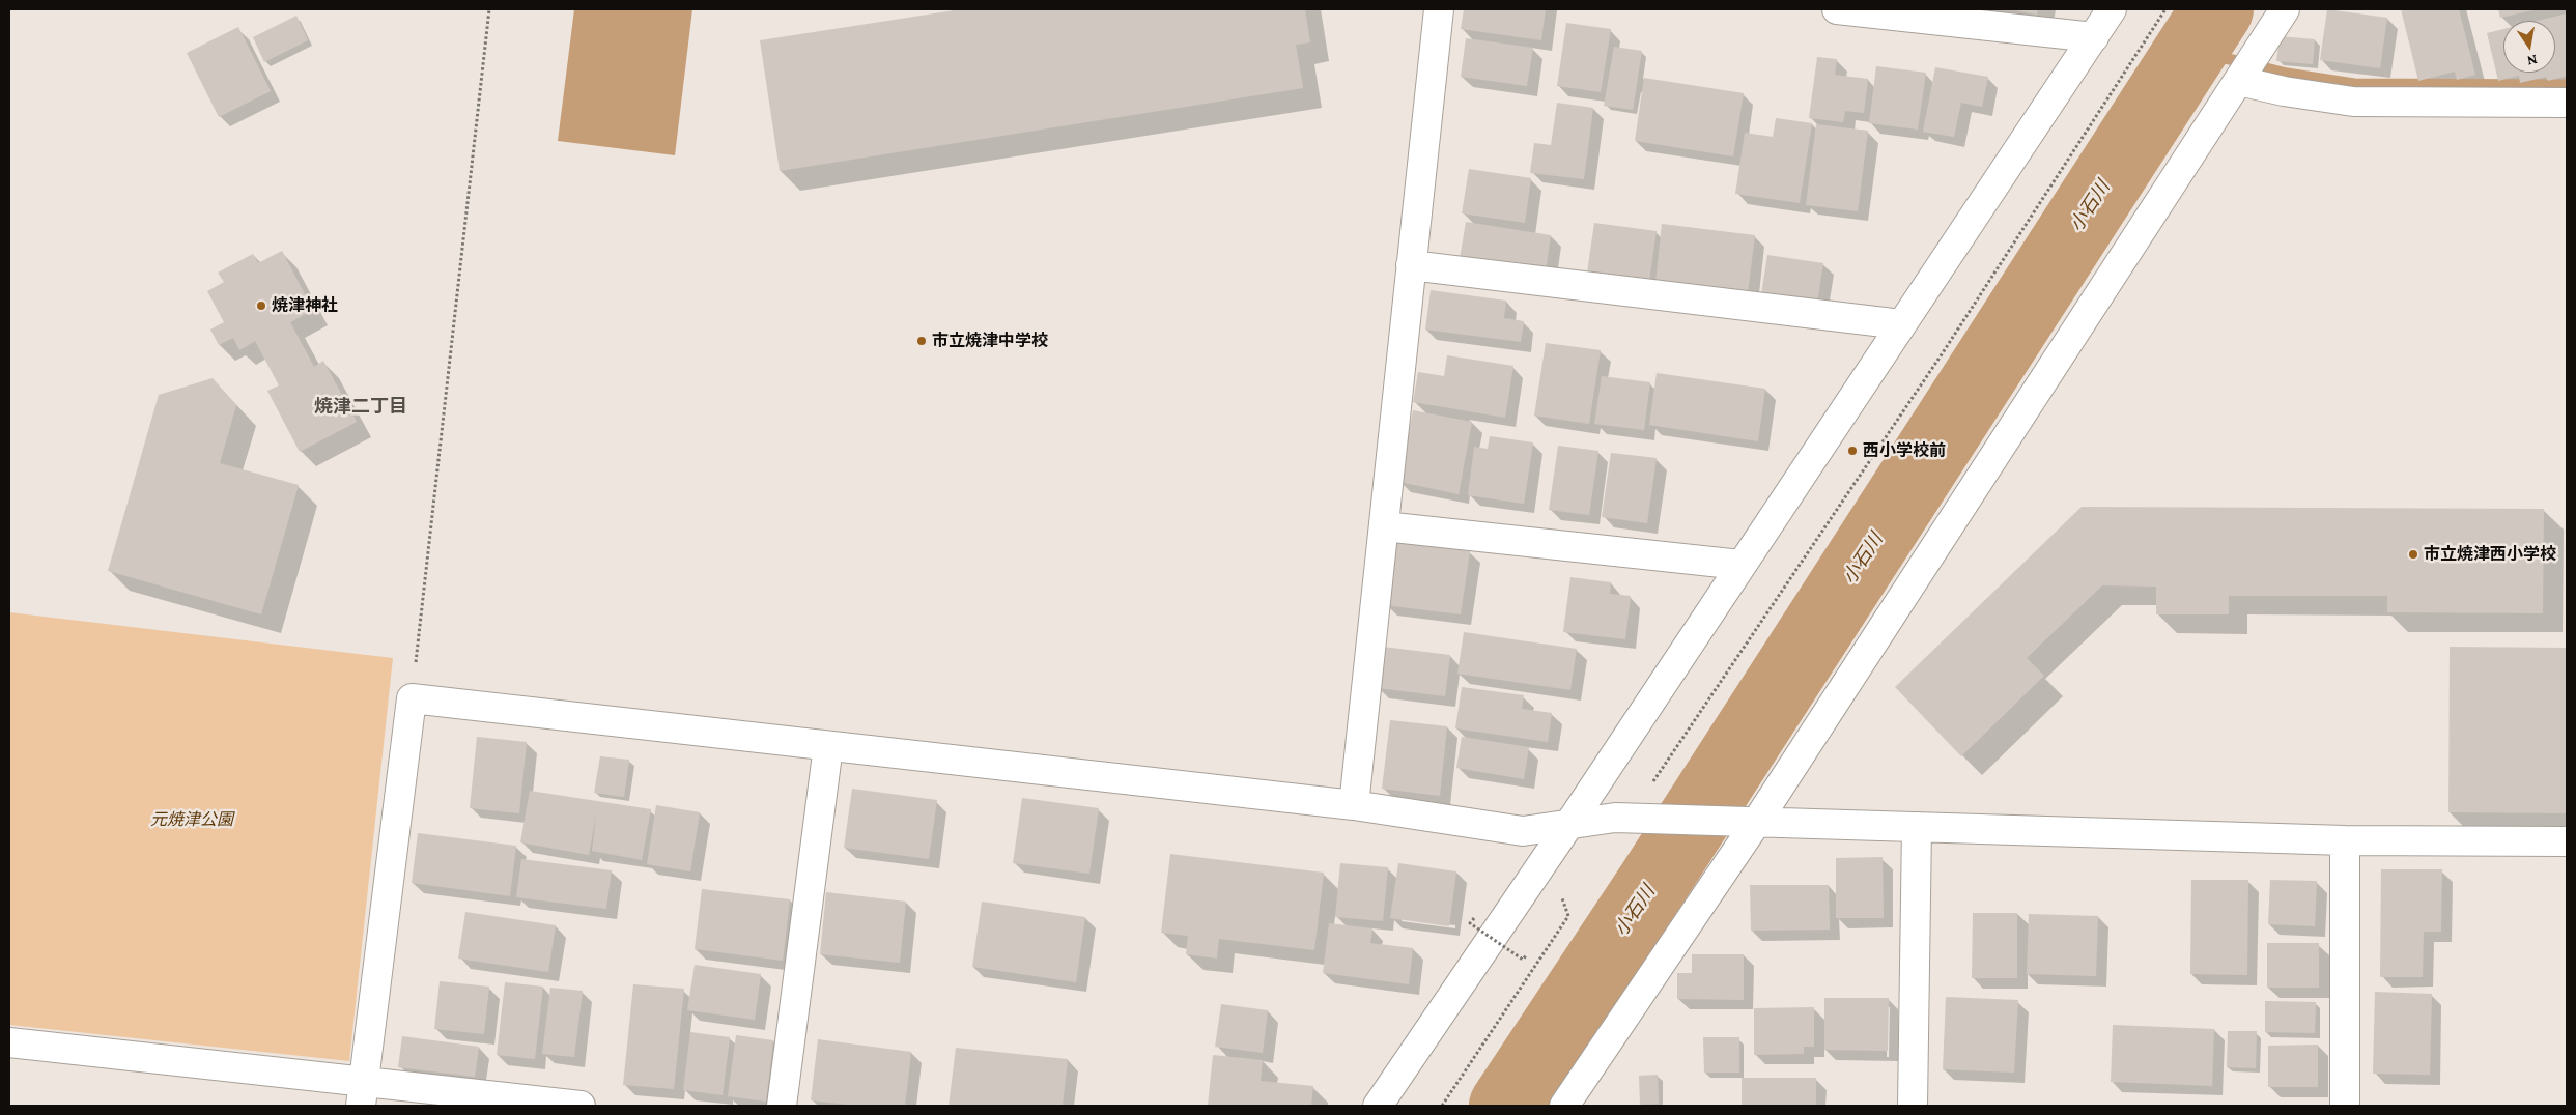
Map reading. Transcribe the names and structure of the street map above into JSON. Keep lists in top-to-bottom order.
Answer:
{
  "districts": ["焼津二丁目"],
  "water": ["小石川"],
  "parks": ["元焼津公園"],
  "places": [
    "焼津神社",
    "市立焼津中学校",
    "西小学校前",
    "市立焼津西小学校"
  ],
  "north": "bottom"
}
